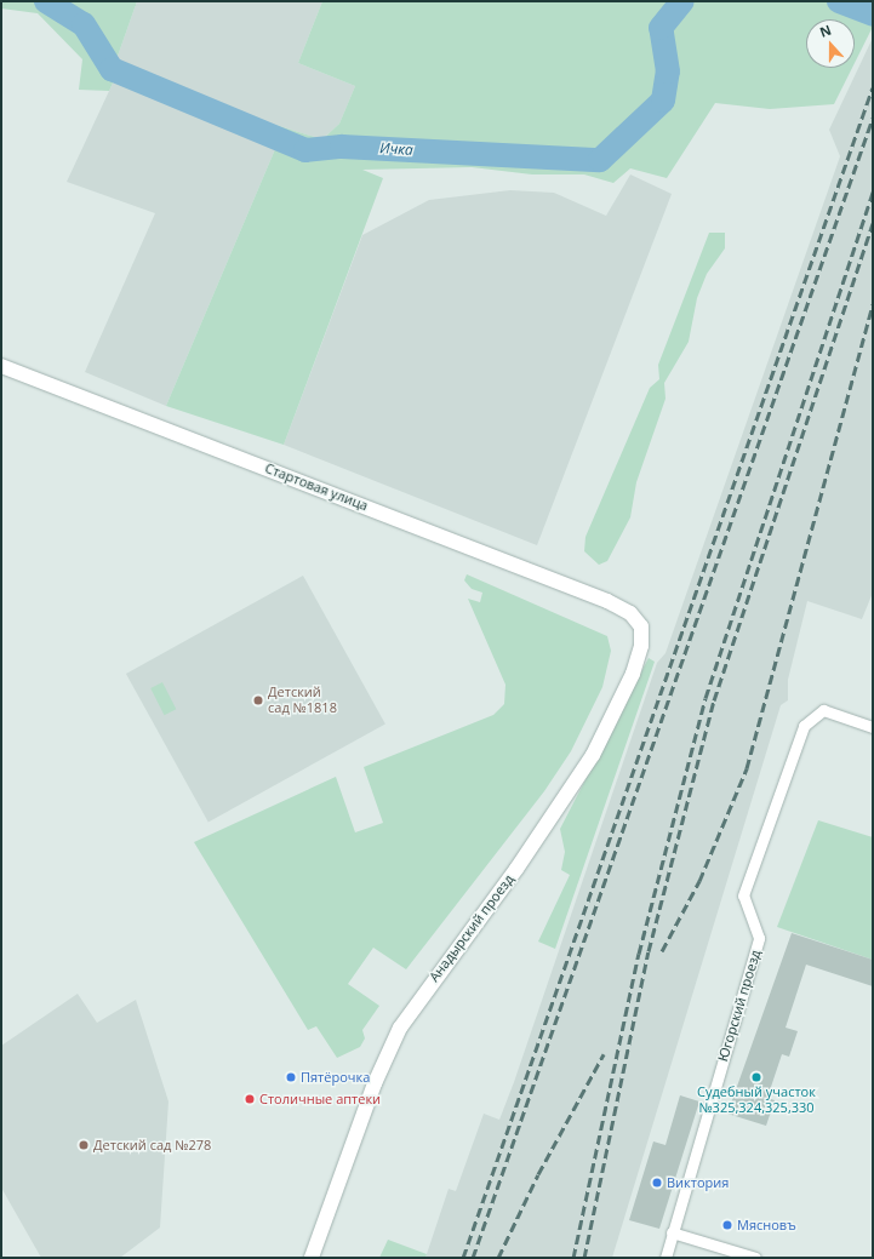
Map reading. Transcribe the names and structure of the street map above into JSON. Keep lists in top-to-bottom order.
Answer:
{
  "streets": {
    "street": ["Стартовая улица", "Анадырский проезд", "Югорский проезд"]
  },
  "crossings": [
    ["Стартовая улица", "Анадырский проезд"]
  ],
  "water": ["Ичка"],
  "places": [
    "Детский сад №1818",
    "Пятёрочка",
    "Судебный участок №325,324,325,330",
    "Столичные аптеки",
    "Детский сад №278",
    "Виктория",
    "Мясновъ"
  ],
  "north": "top"
}
